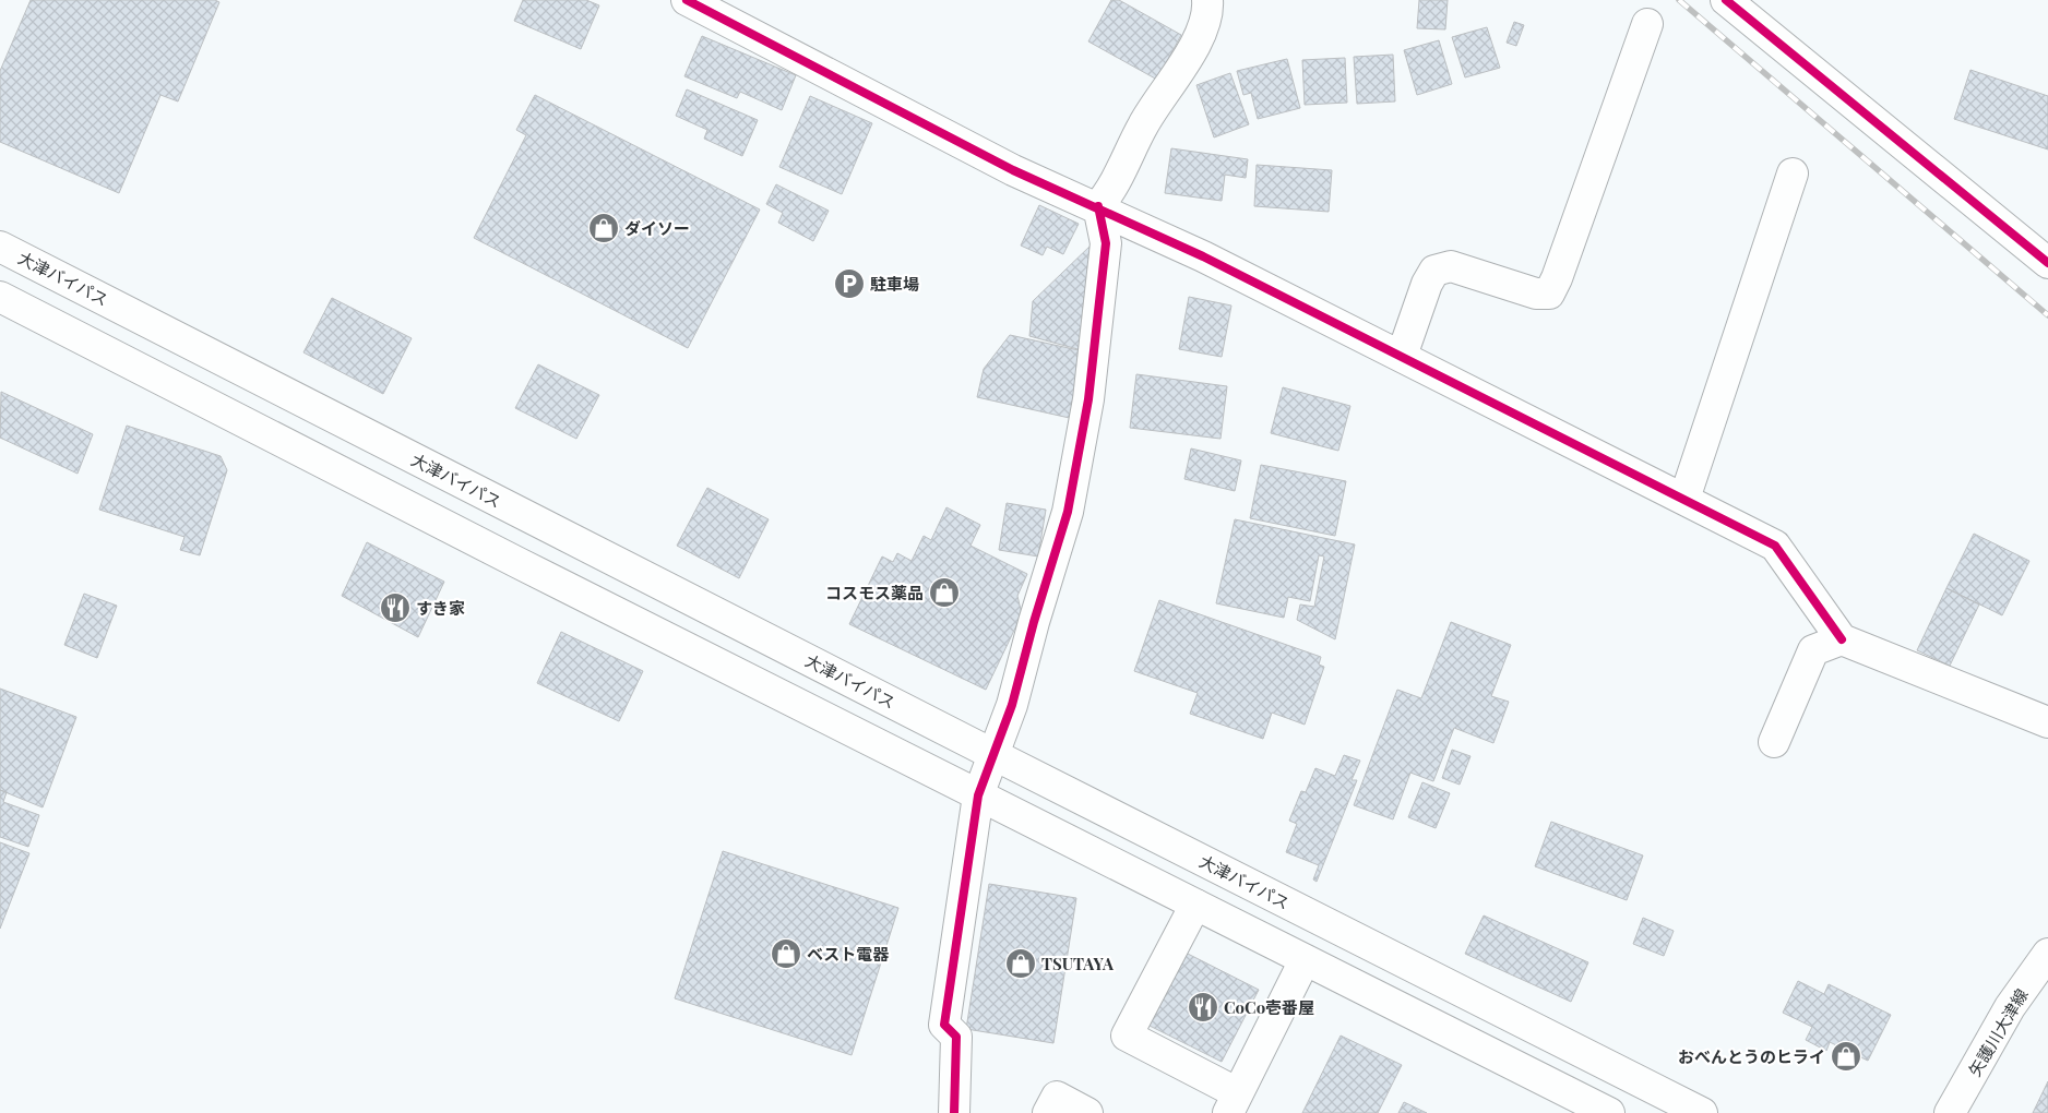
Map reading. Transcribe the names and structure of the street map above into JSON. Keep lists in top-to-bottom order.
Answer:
{
  "streets": {
    "main road": ["大津バイパス", "矢護川大津線"]
  },
  "places": {
    "shop": [
      "ダイソー",
      "コスモス薬品",
      "ベスト電器",
      "TSUTAYA",
      "おべんとうのヒライ"
    ],
    "parking": ["駐車場"],
    "restaurant": ["すき家", "CoCo壱番屋"]
  }
}
